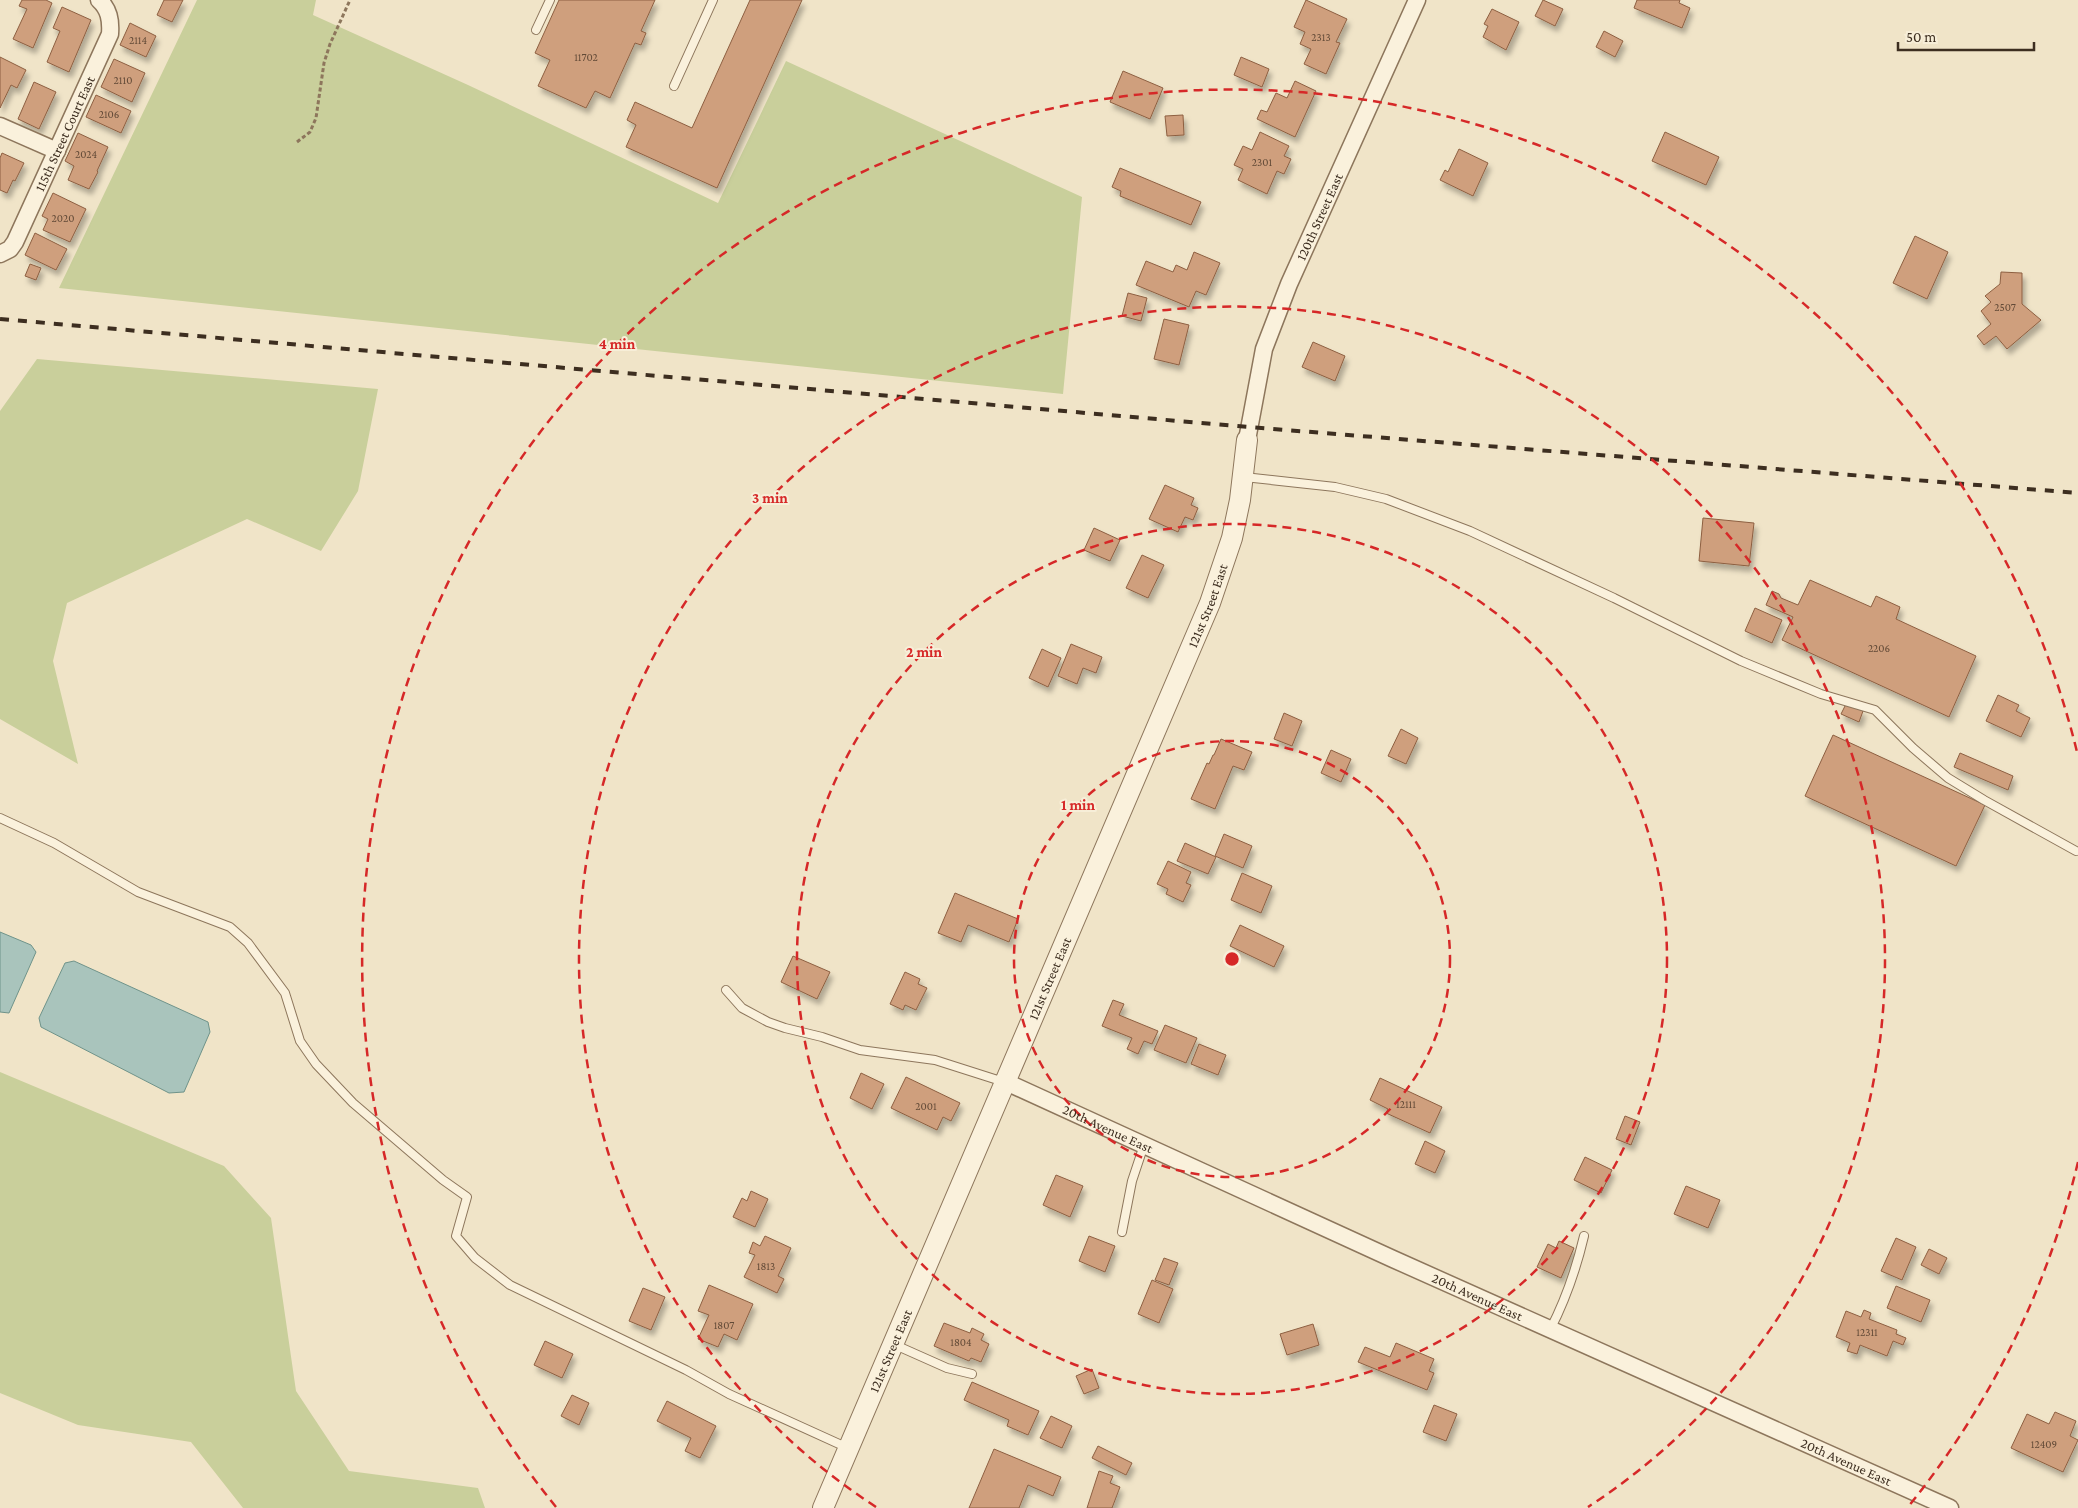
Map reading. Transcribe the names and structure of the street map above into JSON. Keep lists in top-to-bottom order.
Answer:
{
  "streets": {
    "street": [
      "115th Street Court East",
      "120th Street East",
      "121st Street East",
      "20th Avenue East"
    ]
  },
  "crossings": [
    ["120th Street East", "121st Street East"],
    ["121st Street East", "20th Avenue East"]
  ],
  "house_numbers": [
    "2313",
    "2114",
    "11702",
    "2110",
    "2106",
    "2024",
    "2301",
    "2020",
    "2507",
    "2206",
    "12111",
    "2001",
    "1813",
    "1807",
    "12311",
    "1804",
    "12409"
  ],
  "scale_bar": "50 m",
  "rings": [
    "4 min",
    "3 min",
    "2 min",
    "1 min"
  ]
}
